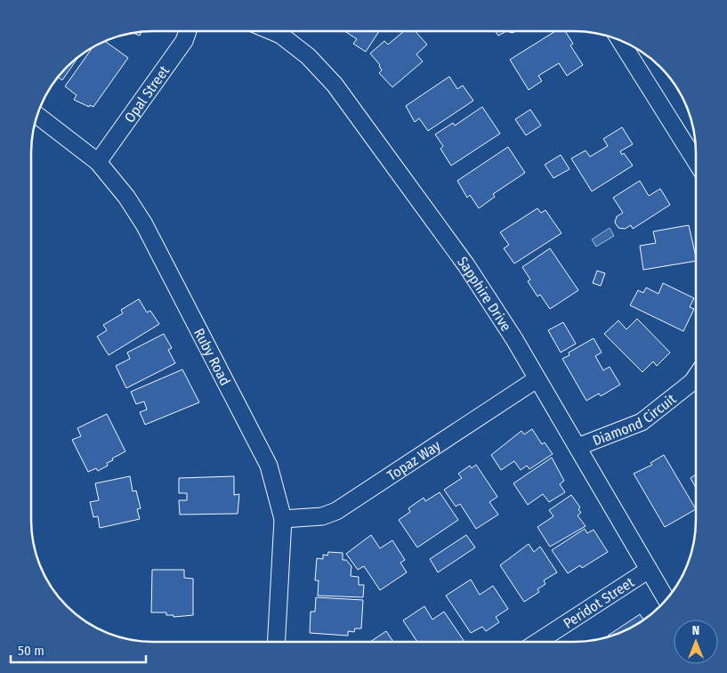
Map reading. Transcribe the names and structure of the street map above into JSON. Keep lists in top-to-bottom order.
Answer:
{
  "streets": {
    "street": [
      "Opal Street",
      "Sapphire Drive",
      "Ruby Road",
      "Diamond Circuit",
      "Topaz Way",
      "Peridot Street"
    ]
  },
  "crossings": [
    ["Opal Street", "Ruby Road"],
    ["Sapphire Drive", "Diamond Circuit"],
    ["Sapphire Drive", "Topaz Way"],
    ["Sapphire Drive", "Peridot Street"],
    ["Ruby Road", "Topaz Way"]
  ],
  "scale_bar": "50 m",
  "north": "top"
}
